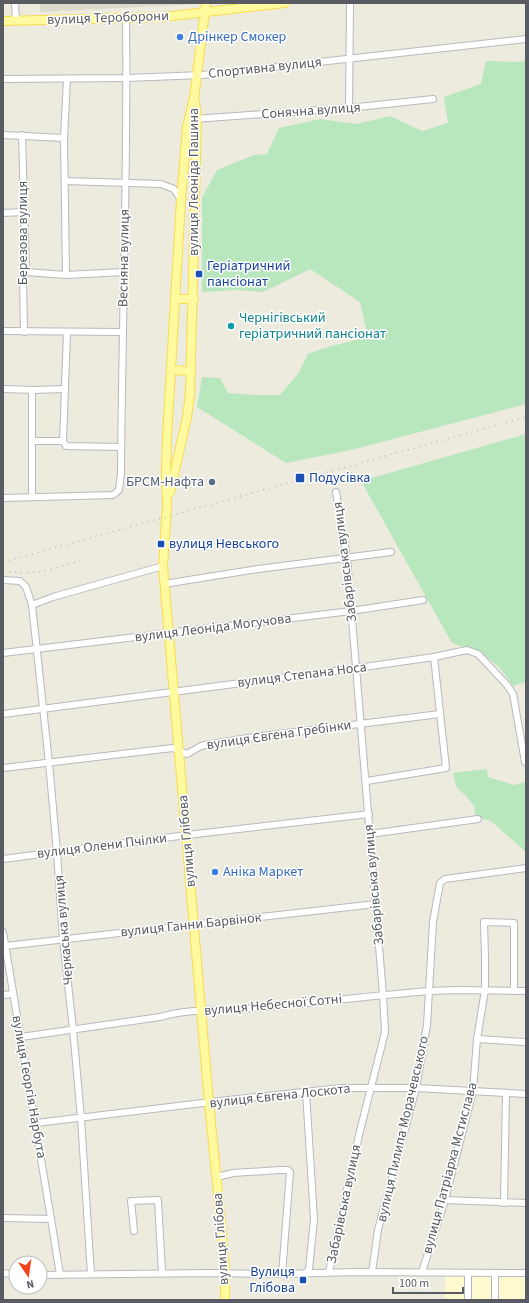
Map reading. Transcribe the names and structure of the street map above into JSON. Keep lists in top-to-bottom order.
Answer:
{
  "streets": {
    "main road": ["вулиця Тероборони", "вулиця Леоніда Пашина", "вулиця Глібова"],
    "street": [
      "Спортивна вулиця",
      "Сонячна вулиця",
      "Березова вулиця",
      "Весняна вулиця",
      "Забарівська вулиця",
      "вулиця Леоніда Могучова",
      "вулиця Степана Носа",
      "вулиця Євгена Гребінки",
      "вулиця Олени Пчілки",
      "вулиця Ганни Барвінок",
      "Черкаська вулиця",
      "вулиця Небесної Сотні",
      "вулиця Георгія Нарбута",
      "вулиця Євгена Лоскота",
      "вулиця Пилипа Морачевського",
      "вулиця Патріарха Мстислава"
    ]
  },
  "crossings": [
    ["вулиця Тероборони", "Весняна вулиця"],
    ["Спортивна вулиця", "Весняна вулиця"],
    ["Сонячна вулиця", "вулиця Леоніда Пашина"],
    ["вулиця Леоніда Пашина", "вулиця Глібова"],
    ["Забарівська вулиця", "вулиця Леоніда Могучова"],
    ["Забарівська вулиця", "вулиця Степана Носа"],
    ["Забарівська вулиця", "вулиця Євгена Гребінки"],
    ["Забарівська вулиця", "вулиця Олени Пчілки"],
    ["Забарівська вулиця", "вулиця Ганни Барвінок"],
    ["Забарівська вулиця", "вулиця Небесної Сотні"],
    ["Забарівська вулиця", "вулиця Євгена Лоскота"],
    ["вулиця Леоніда Могучова", "вулиця Глібова"],
    ["вулиця Леоніда Могучова", "Черкаська вулиця"],
    ["вулиця Степана Носа", "вулиця Глібова"],
    ["вулиця Степана Носа", "Черкаська вулиця"],
    ["вулиця Євгена Гребінки", "вулиця Глібова"],
    ["вулиця Євгена Гребінки", "Черкаська вулиця"],
    ["вулиця Глібова", "вулиця Олени Пчілки"],
    ["вулиця Глібова", "вулиця Ганни Барвінок"],
    ["вулиця Глібова", "вулиця Небесної Сотні"],
    ["вулиця Глібова", "вулиця Євгена Лоскота"],
    ["вулиця Олени Пчілки", "Черкаська вулиця"],
    ["вулиця Ганни Барвінок", "Черкаська вулиця"],
    ["вулиця Ганни Барвінок", "вулиця Георгія Нарбута"],
    ["Черкаська вулиця", "вулиця Небесної Сотні"],
    ["Черкаська вулиця", "вулиця Євгена Лоскота"],
    ["вулиця Небесної Сотні", "вулиця Георгія Нарбута"],
    ["вулиця Небесної Сотні", "вулиця Пилипа Морачевського"],
    ["вулиця Небесної Сотні", "вулиця Патріарха Мстислава"],
    ["вулиця Георгія Нарбута", "вулиця Євгена Лоскота"],
    ["вулиця Євгена Лоскота", "вулиця Пилипа Морачевського"],
    ["вулиця Євгена Лоскота", "вулиця Патріарха Мстислава"]
  ],
  "places": {
    "other": [
      "Дрінкер Смокер",
      "Чернігівський геріатричний пансіонат",
      "БРСМ-Нафта",
      "Аніка Маркет"
    ],
    "transit": [
      "Геріатричний пансіонат",
      "Подусівка",
      "вулиця Невського",
      "Вулиця Глібова"
    ]
  },
  "scale_bar": "100 m",
  "north": "bottom"
}
